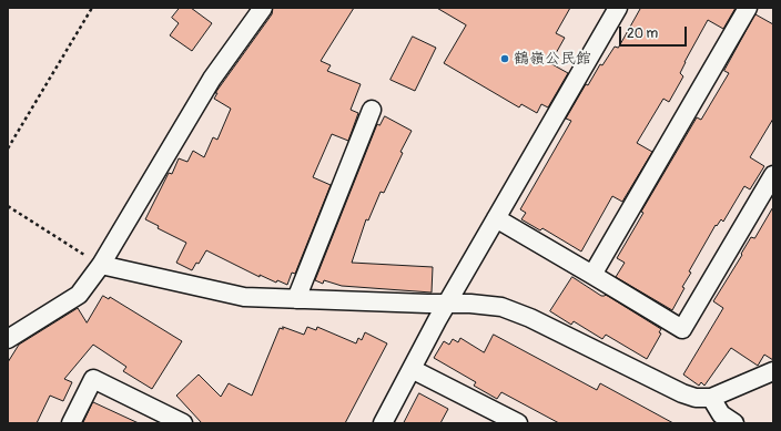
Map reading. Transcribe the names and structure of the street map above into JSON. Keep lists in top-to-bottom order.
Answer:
{
  "places": ["鶴嶺公民館"],
  "scale_bar": "20 m"
}
